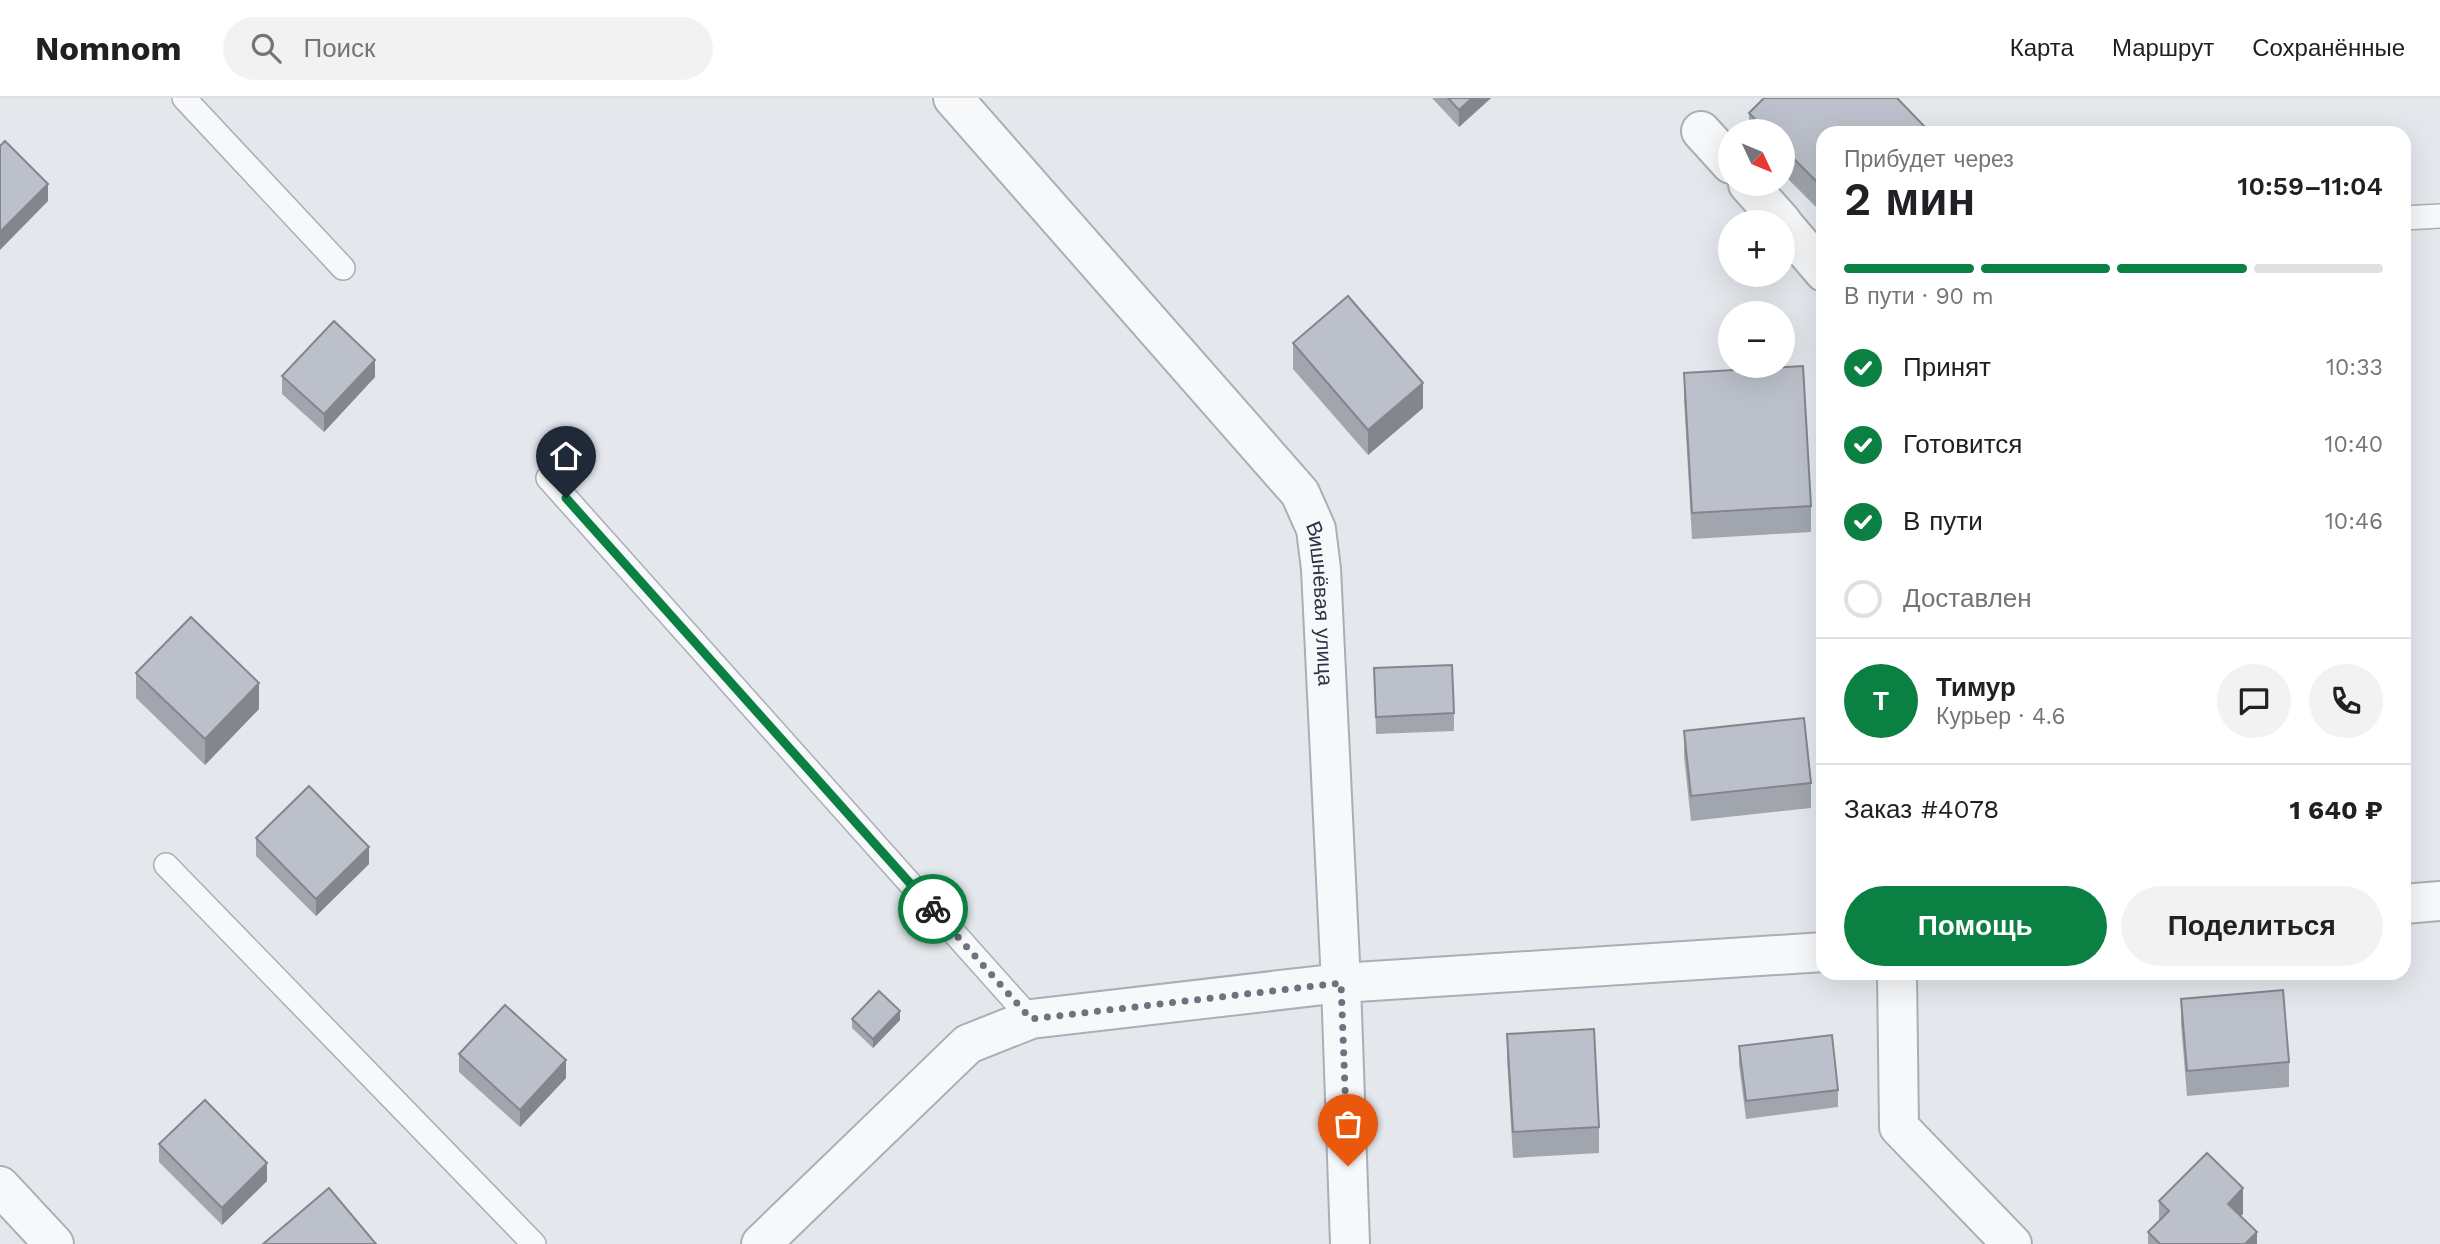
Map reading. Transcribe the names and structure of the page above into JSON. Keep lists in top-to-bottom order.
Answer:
{
  "streets": {
    "street": ["Вишнёвая улица"]
  },
  "north": "bottom right",
  "page": {
    "header": "Nomnom",
    "search": "Поиск",
    "nav": ["Карта", "Маршрут", "Сохранённые"],
    "map_buttons": ["+", "−"],
    "heading": ["2 мин", "Прибудет через", "10:59–11:04"],
    "panel": [
      "Тимур",
      "Курьер · 4.6",
      "Заказ #4078",
      "1 640 ₽"
    ],
    "bar": "В пути · 90 m",
    "list": [
      ["Принят", "10:33"],
      ["Готовится", "10:40"],
      ["В пути", "10:46"],
      "Доставлен"
    ],
    "round": "Т",
    "buttons": ["Помощь", "Поделиться"]
  }
}
